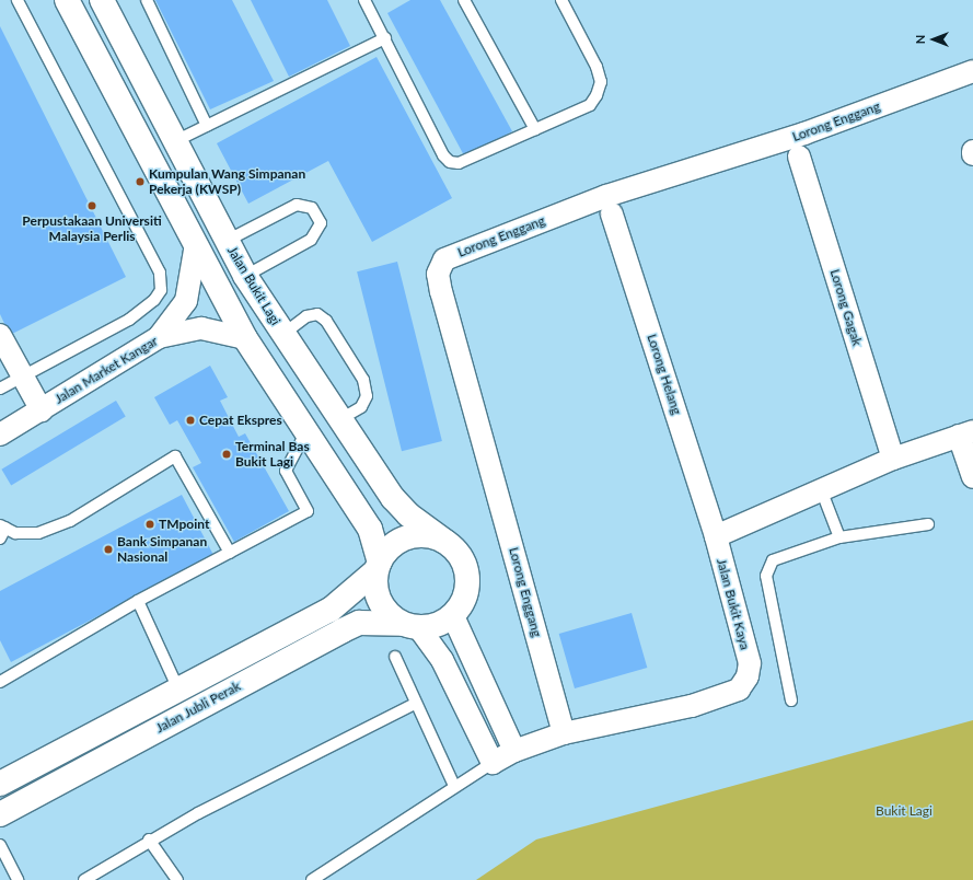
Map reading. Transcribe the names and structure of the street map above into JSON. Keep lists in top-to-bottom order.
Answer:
{
  "streets": {
    "street": [
      "Lorong Enggang",
      "Jalan Bukit Lagi",
      "Lorong Gagak",
      "Jalan Market Kangar",
      "Lorong Helang",
      "Jalan Bukit Kaya",
      "Jalan Jubli Perak"
    ]
  },
  "crossings": [
    ["Lorong Enggang", "Jalan Bukit Kaya"],
    ["Jalan Bukit Lagi", "Jalan Jubli Perak"],
    ["Lorong Helang", "Jalan Bukit Kaya"]
  ],
  "parks": ["Bukit Lagi"],
  "places": [
    "Kumpulan Wang Simpanan Pekerja (KWSP)",
    "Perpustakaan Universiti Malaysia Perlis",
    "Cepat Ekspres",
    "Terminal Bas Bukit Lagi",
    "TMpoint",
    "Bank Simpanan Nasional"
  ],
  "north": "left"
}
